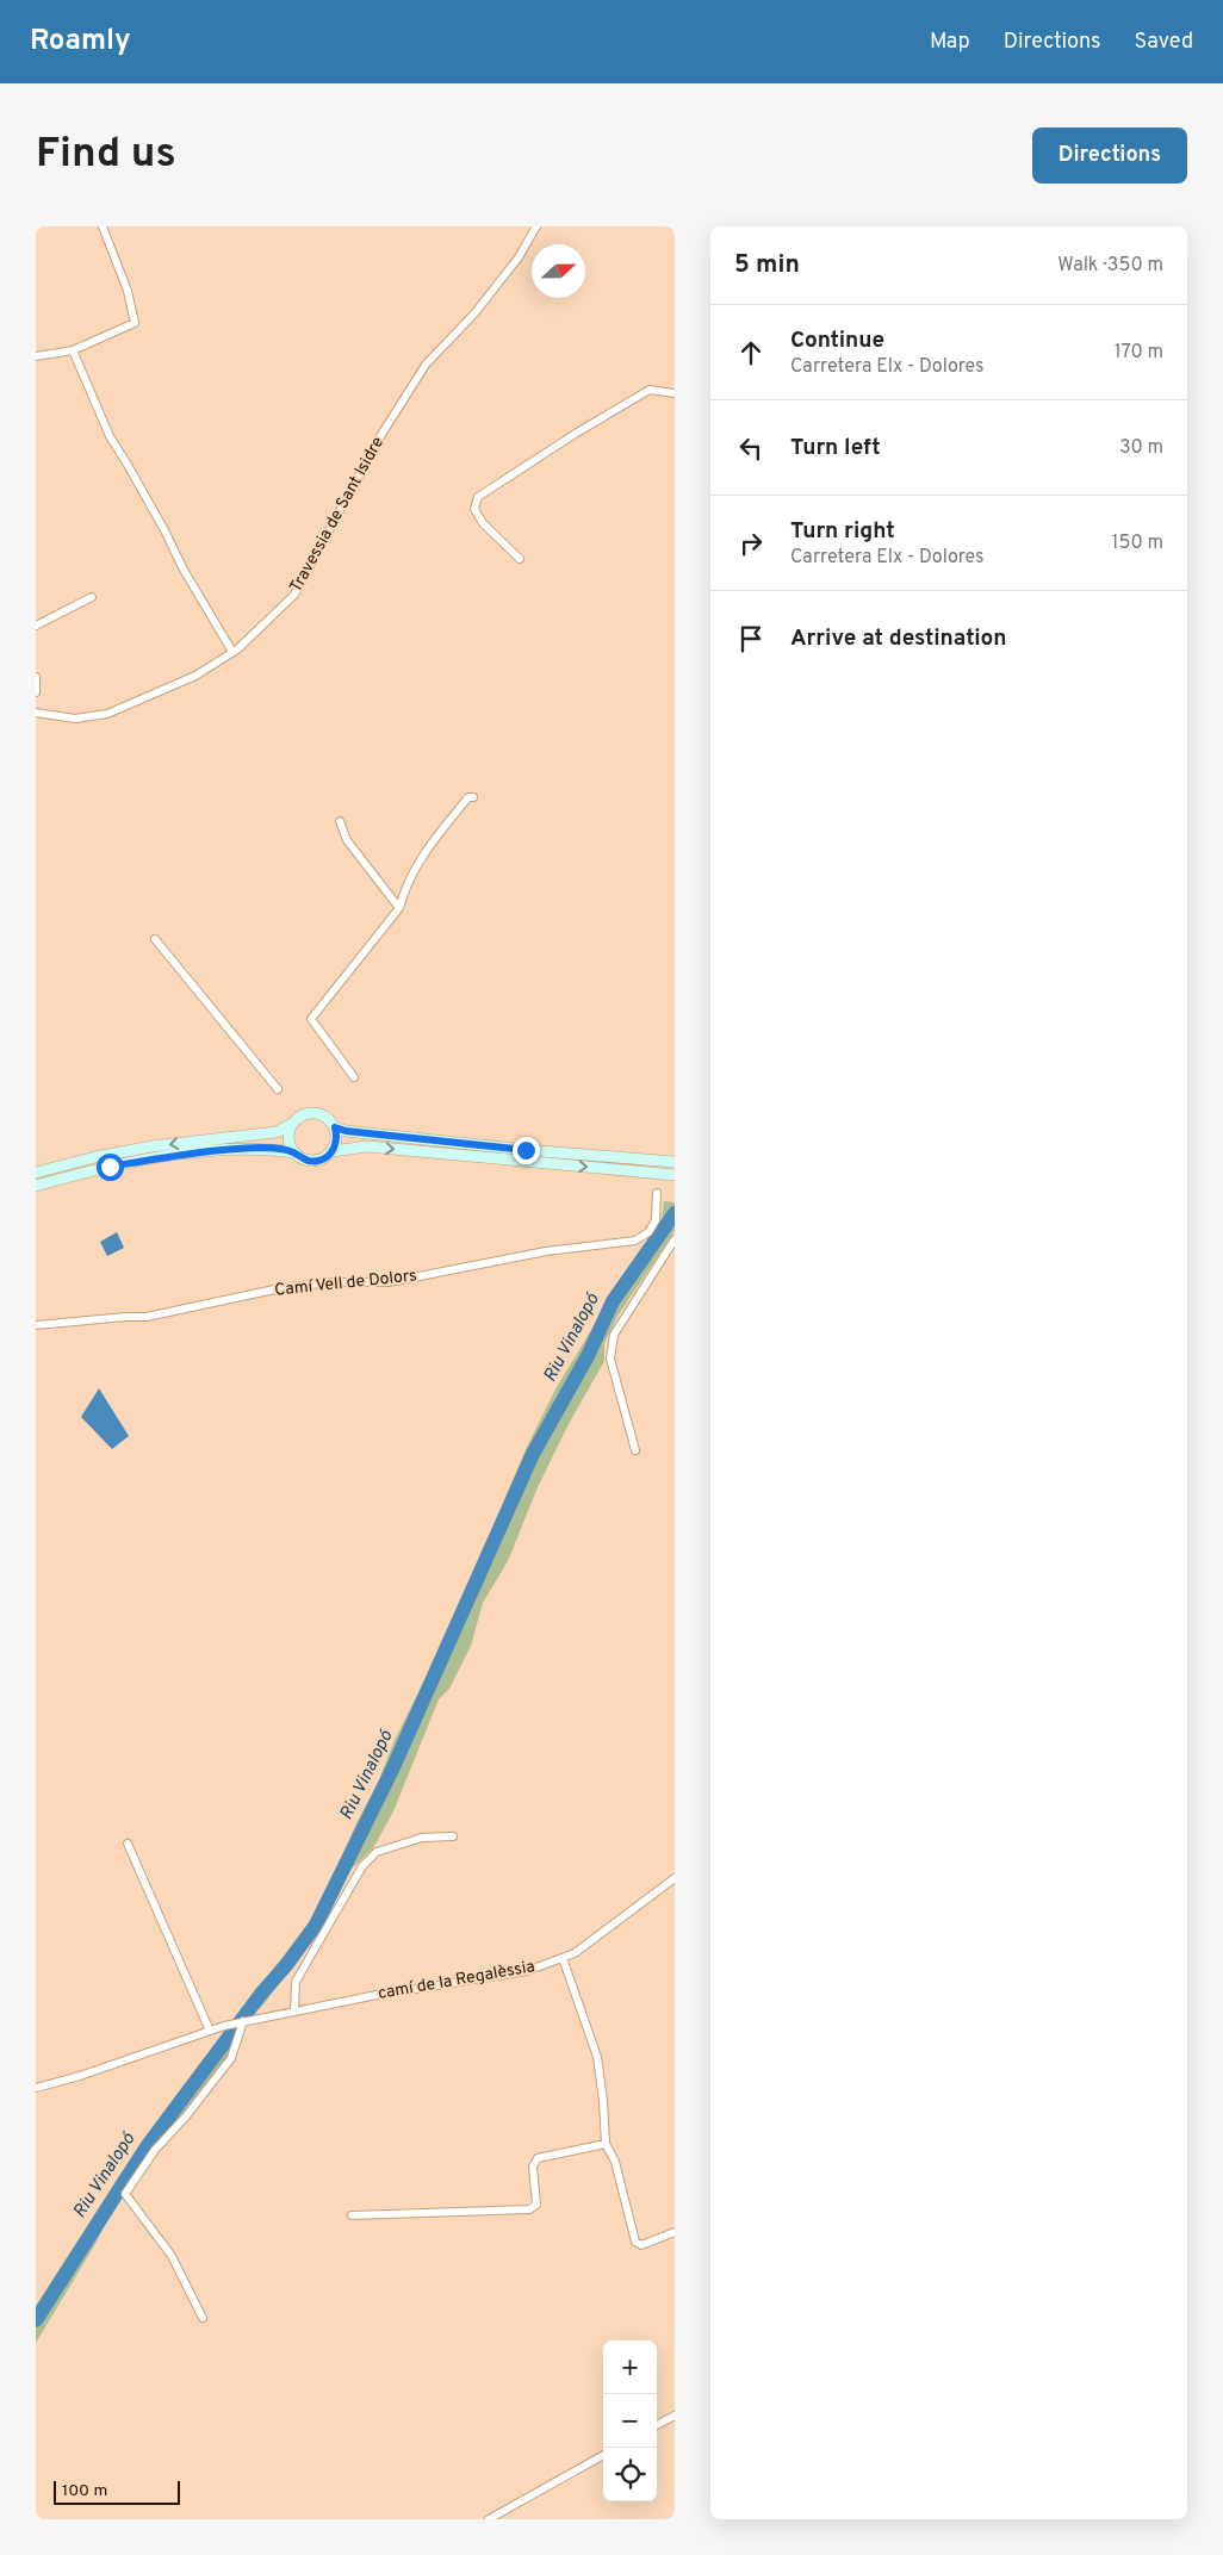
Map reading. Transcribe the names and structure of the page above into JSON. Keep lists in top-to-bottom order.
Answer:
{
  "streets": {
    "street": ["Travessia de Sant Isidre", "Camí Vell de Dolors", "camí de la Regalèssia"]
  },
  "water": ["Riu Vinalopó"],
  "scale_bar": "100 m",
  "north": "right",
  "page": {
    "header": "Roamly",
    "nav": ["Map", "Directions", "Saved"],
    "buttons": "Directions",
    "title": "Find us",
    "heading": ["5 min", "Walk · 350 m"],
    "list": [
      ["Continue", "Carretera Elx - Dolores", "170 m"],
      ["Turn left", "30 m"],
      ["Turn right", "Carretera Elx - Dolores", "150 m"],
      "Arrive at destination"
    ],
    "map_buttons": ["+", "−"],
    "scale": "100 m"
  }
}
